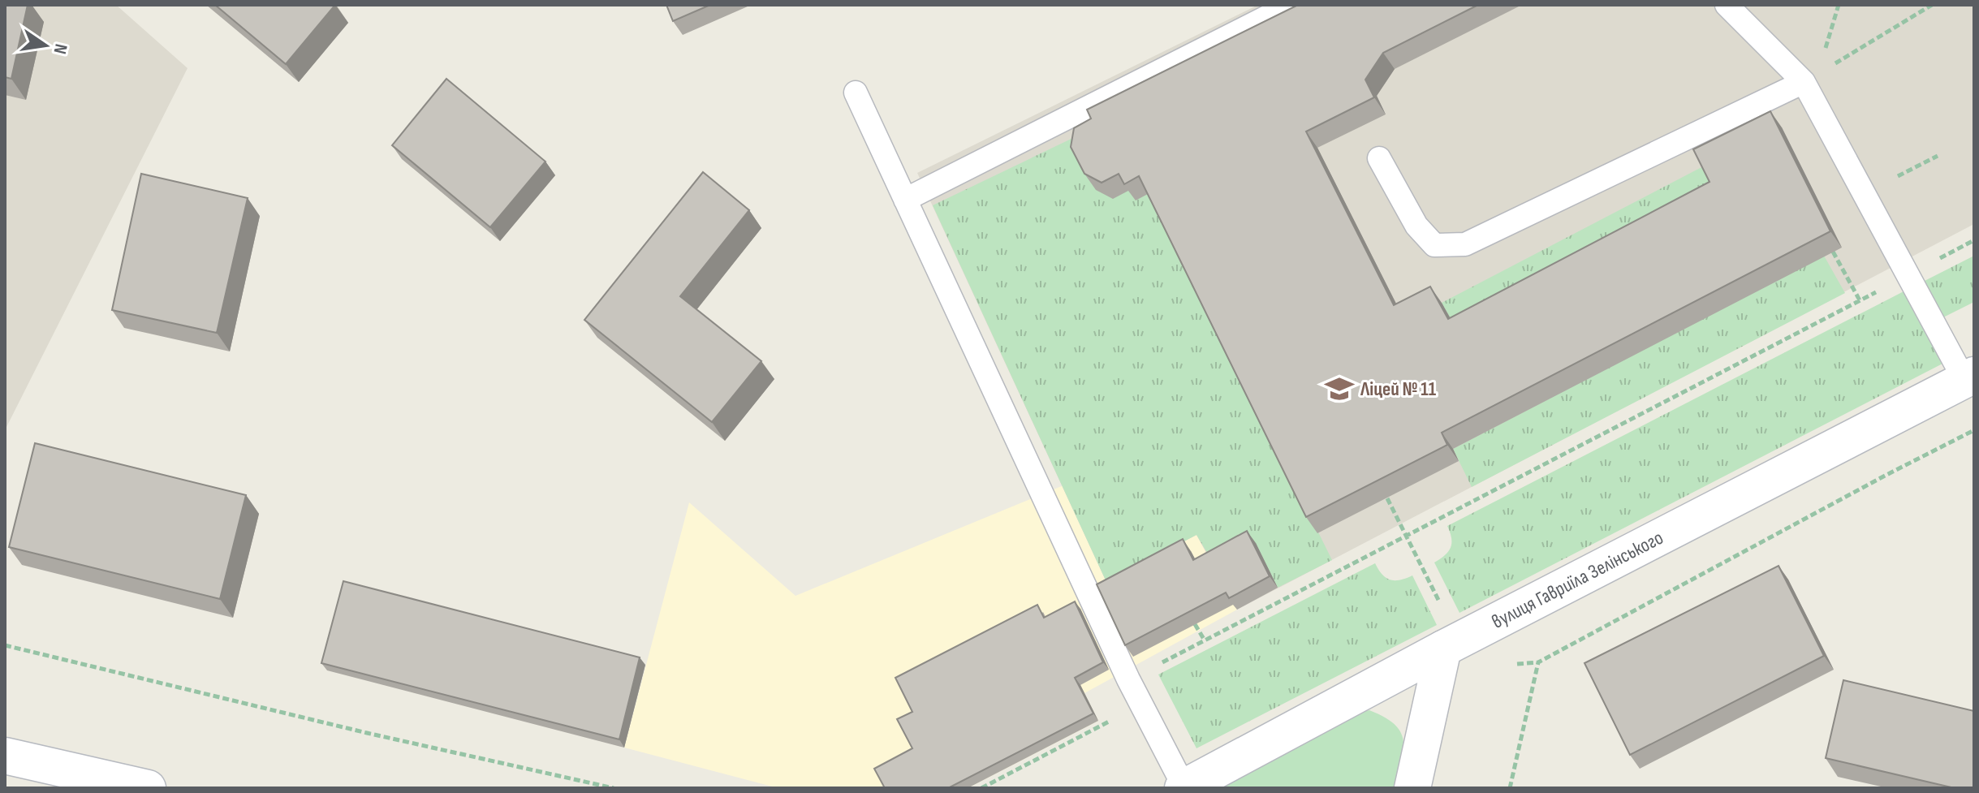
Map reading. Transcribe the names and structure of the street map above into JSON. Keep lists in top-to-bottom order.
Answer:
{
  "streets": {
    "street": ["вулиця Гавриїла Зелінського"]
  },
  "places": {
    "school or university": ["Ліцей № 11"]
  },
  "north": "right"
}
